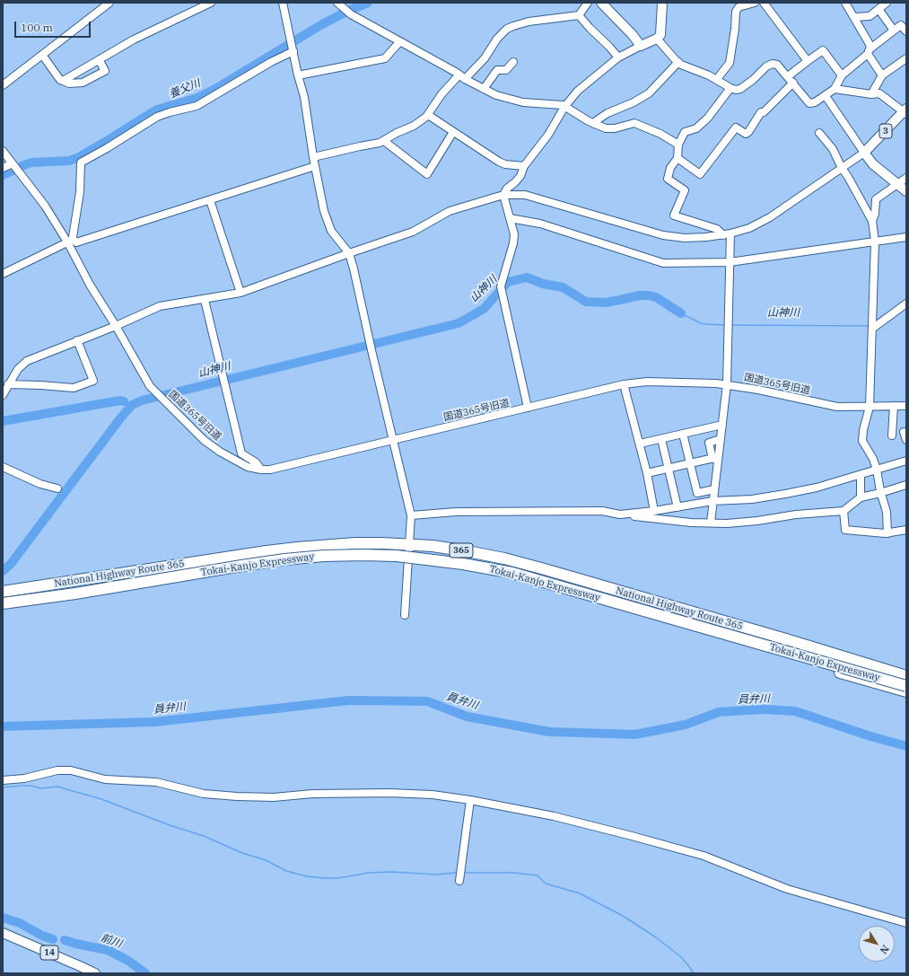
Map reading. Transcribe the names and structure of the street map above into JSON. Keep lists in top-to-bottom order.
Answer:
{
  "streets": {
    "highway": ["365", "Tokai-Kanjo Expressway", "National Highway Route 365"],
    "main road": ["3", "14"],
    "street": ["国道365号旧道"]
  },
  "water": [
    "養父川",
    "山神川",
    "員弁川",
    "前川"
  ],
  "scale_bar": "100 m",
  "north": "bottom right"
}
